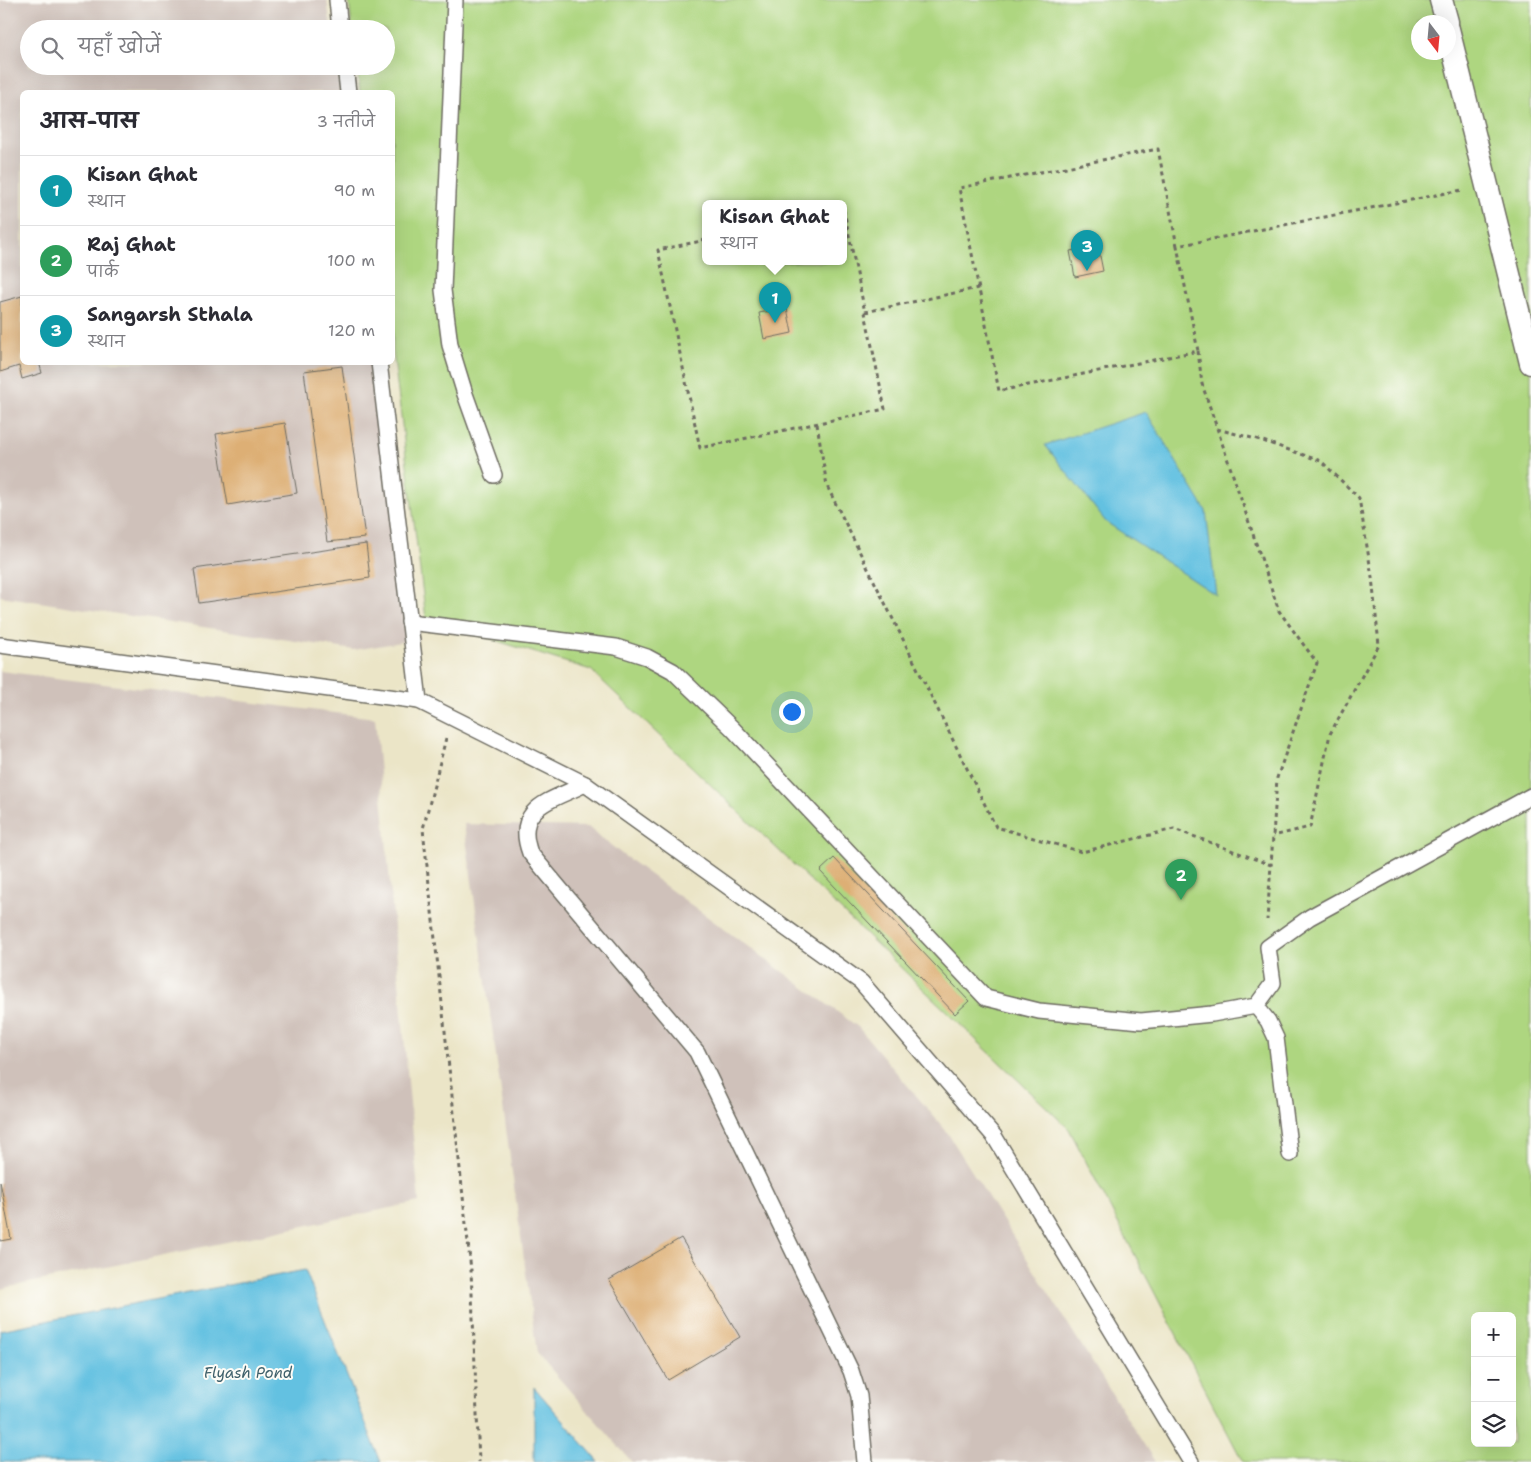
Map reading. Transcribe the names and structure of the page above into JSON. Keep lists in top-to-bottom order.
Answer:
{
  "water": ["Flyash Pond"],
  "north": "bottom",
  "page": {
    "search": "यहाँ खोजें",
    "heading": ["आस-पास", "3 नतीजे"],
    "list": [
      {
        "mark": "1",
        "name": "Kisan Ghat",
        "note": "स्थान",
        "value": "90 m"
      },
      {
        "mark": "2",
        "name": "Raj Ghat",
        "note": "पार्क",
        "value": "100 m"
      },
      {
        "mark": "3",
        "name": "Sangarsh Sthala",
        "note": "स्थान",
        "value": "120 m"
      }
    ],
    "popup": ["Kisan Ghat", "स्थान"],
    "pins": ["3", "1", "2"],
    "map_buttons": ["+", "−"]
  }
}
